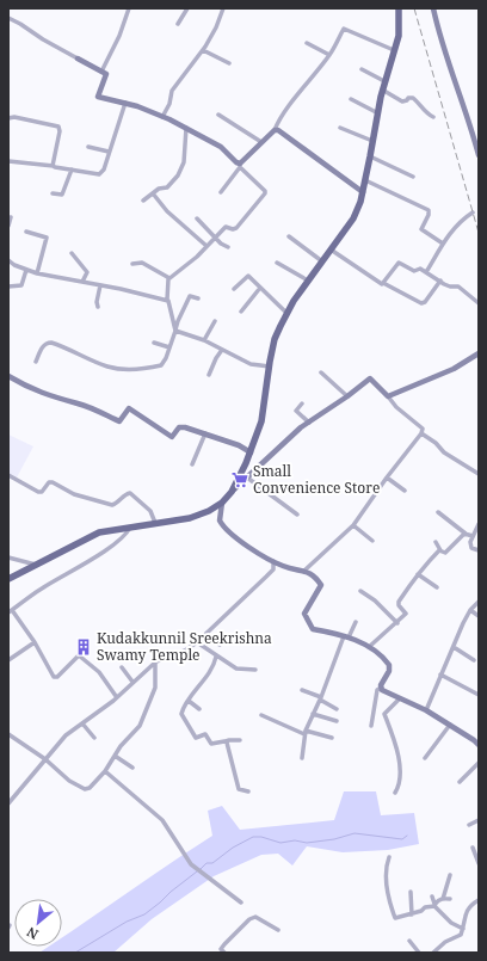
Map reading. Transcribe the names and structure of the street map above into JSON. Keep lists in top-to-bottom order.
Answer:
{
  "places": {
    "supermarket": ["Small Convenience Store"],
    "building": ["Kudakkunnil Sreekrishna Swamy Temple"]
  },
  "north": "bottom left"
}
